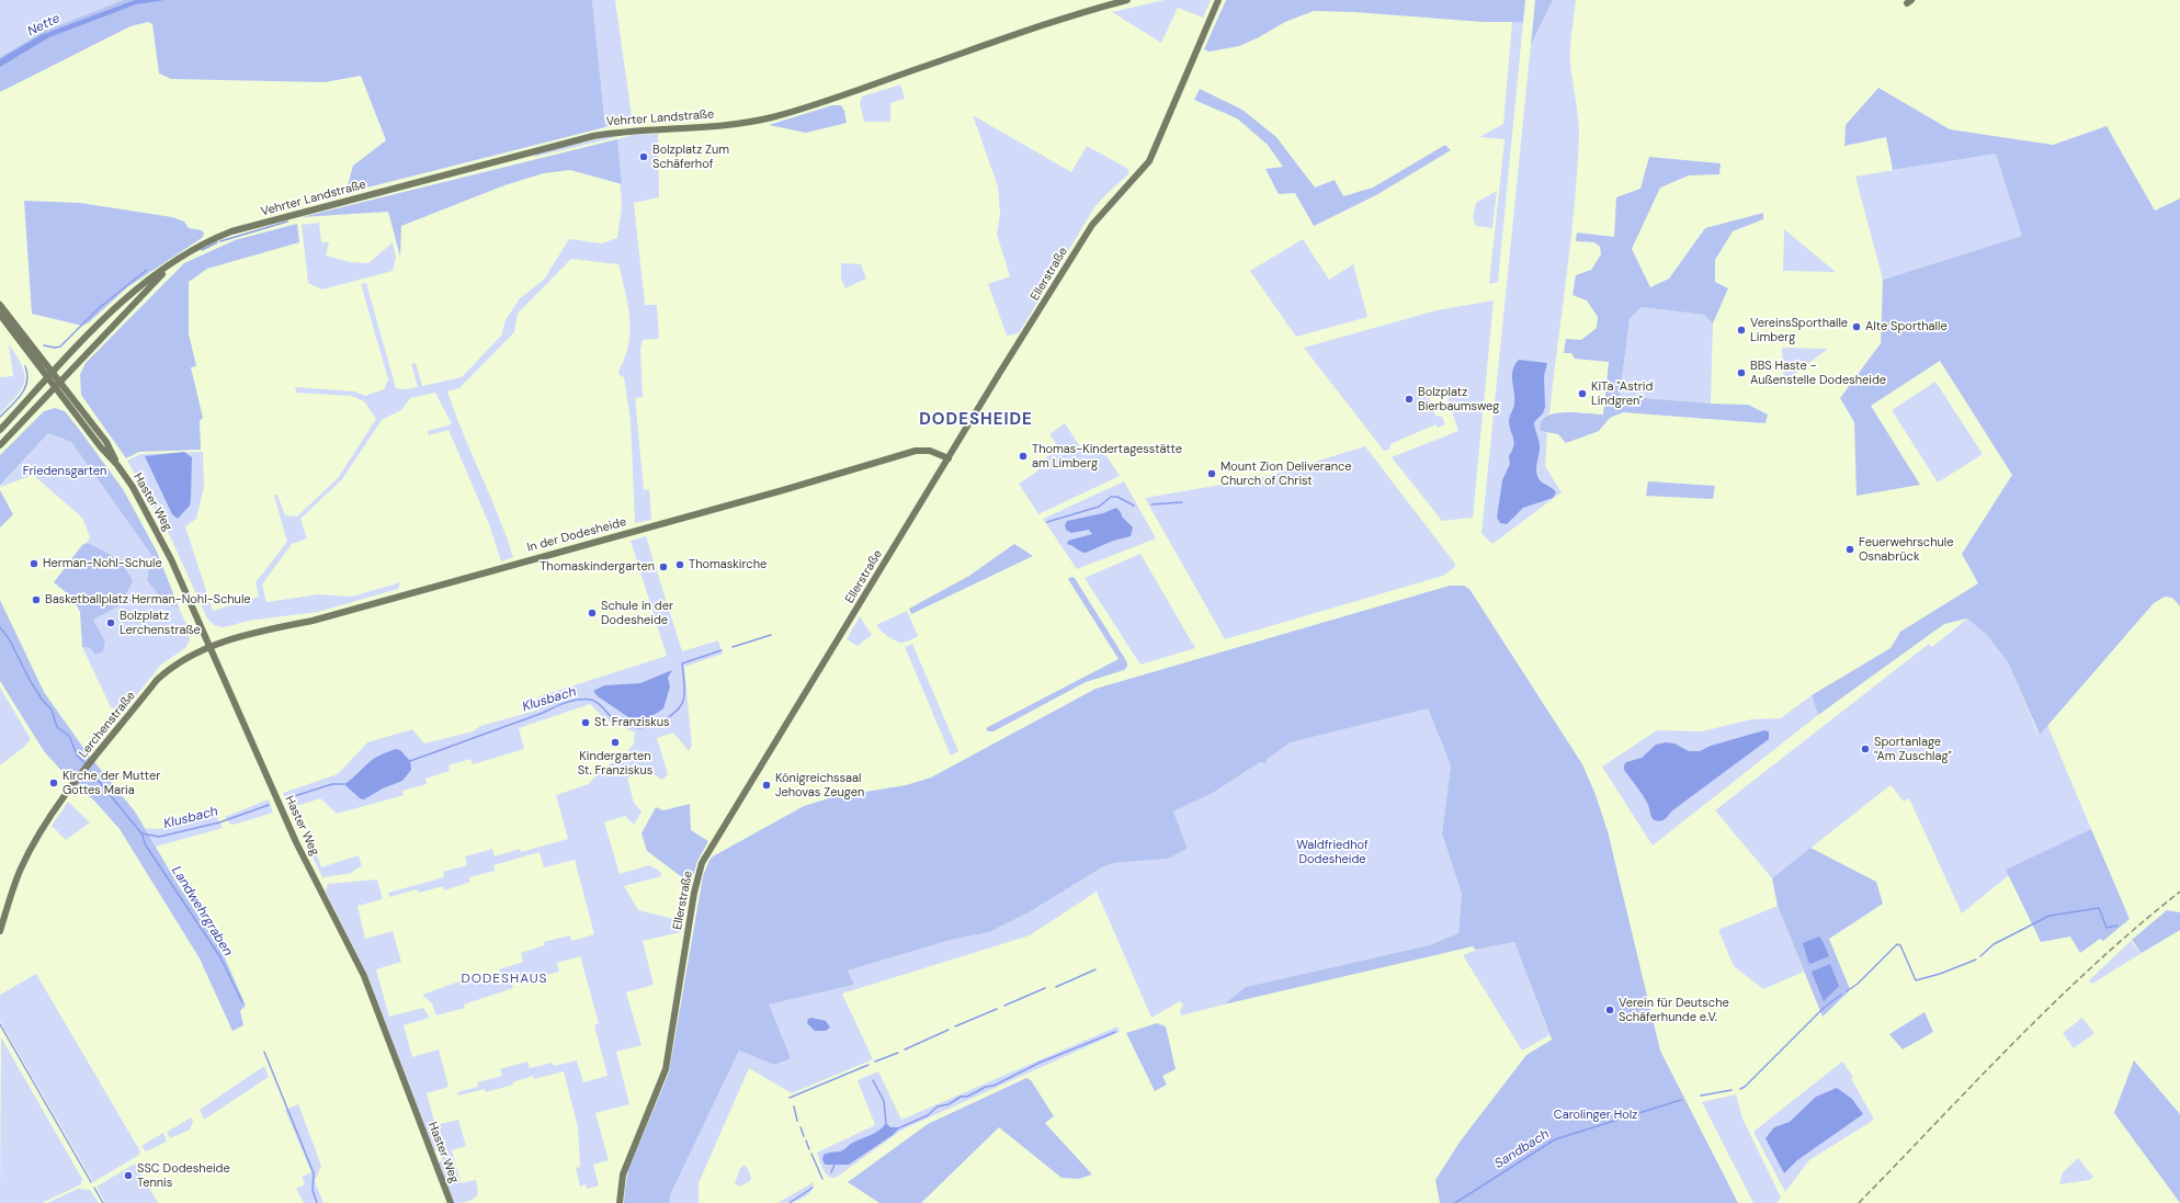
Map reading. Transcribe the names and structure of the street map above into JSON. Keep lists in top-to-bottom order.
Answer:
{
  "streets": {
    "street": [
      "Vehrter Landstraße",
      "Ellerstraße",
      "Haster Weg",
      "In der Dodesheide",
      "Lerchenstraße"
    ]
  },
  "crossings": [
    ["Vehrter Landstraße", "Haster Weg"],
    ["Ellerstraße", "In der Dodesheide"],
    ["Haster Weg", "In der Dodesheide"],
    ["Haster Weg", "Lerchenstraße"],
    ["In der Dodesheide", "Lerchenstraße"]
  ],
  "districts": ["DODESHEIDE", "DODESHAUS"],
  "water": [
    "Nette",
    "Klusbach",
    "Landwehrgraben",
    "Sandbach"
  ],
  "parks": ["Friedensgarten", "Waldfriedhof Dodesheide", "Carolinger Holz"],
  "places": [
    "Bolzplatz Zum Schäferhof",
    "Alte Sporthalle",
    "VereinsSporthalle Limberg",
    "BBS Haste - Außenstelle Dodesheide",
    "KiTa \"Astrid Lindgren\"",
    "Bolzplatz Bierbaumsweg",
    "Thomas-Kindertagesstätte am Limberg",
    "Mount Zion Deliverance Church of Christ",
    "Feuerwehrschule Osnabrück",
    "Herman-Nohl-Schule",
    "Thomaskirche",
    "Thomaskindergarten",
    "Basketballplatz Herman-Nohl-Schule",
    "Schule in der Dodesheide",
    "Bolzplatz Lerchenstraße",
    "St. Franziskus",
    "Kindergarten St. Franziskus",
    "Sportanlage \"Am Zuschlag\"",
    "Kirche der Mutter Gottes Maria",
    "Königreichssaal Jehovas Zeugen",
    "Verein für Deutsche Schäferhunde e.V.",
    "SSC Dodesheide Tennis"
  ]
}
